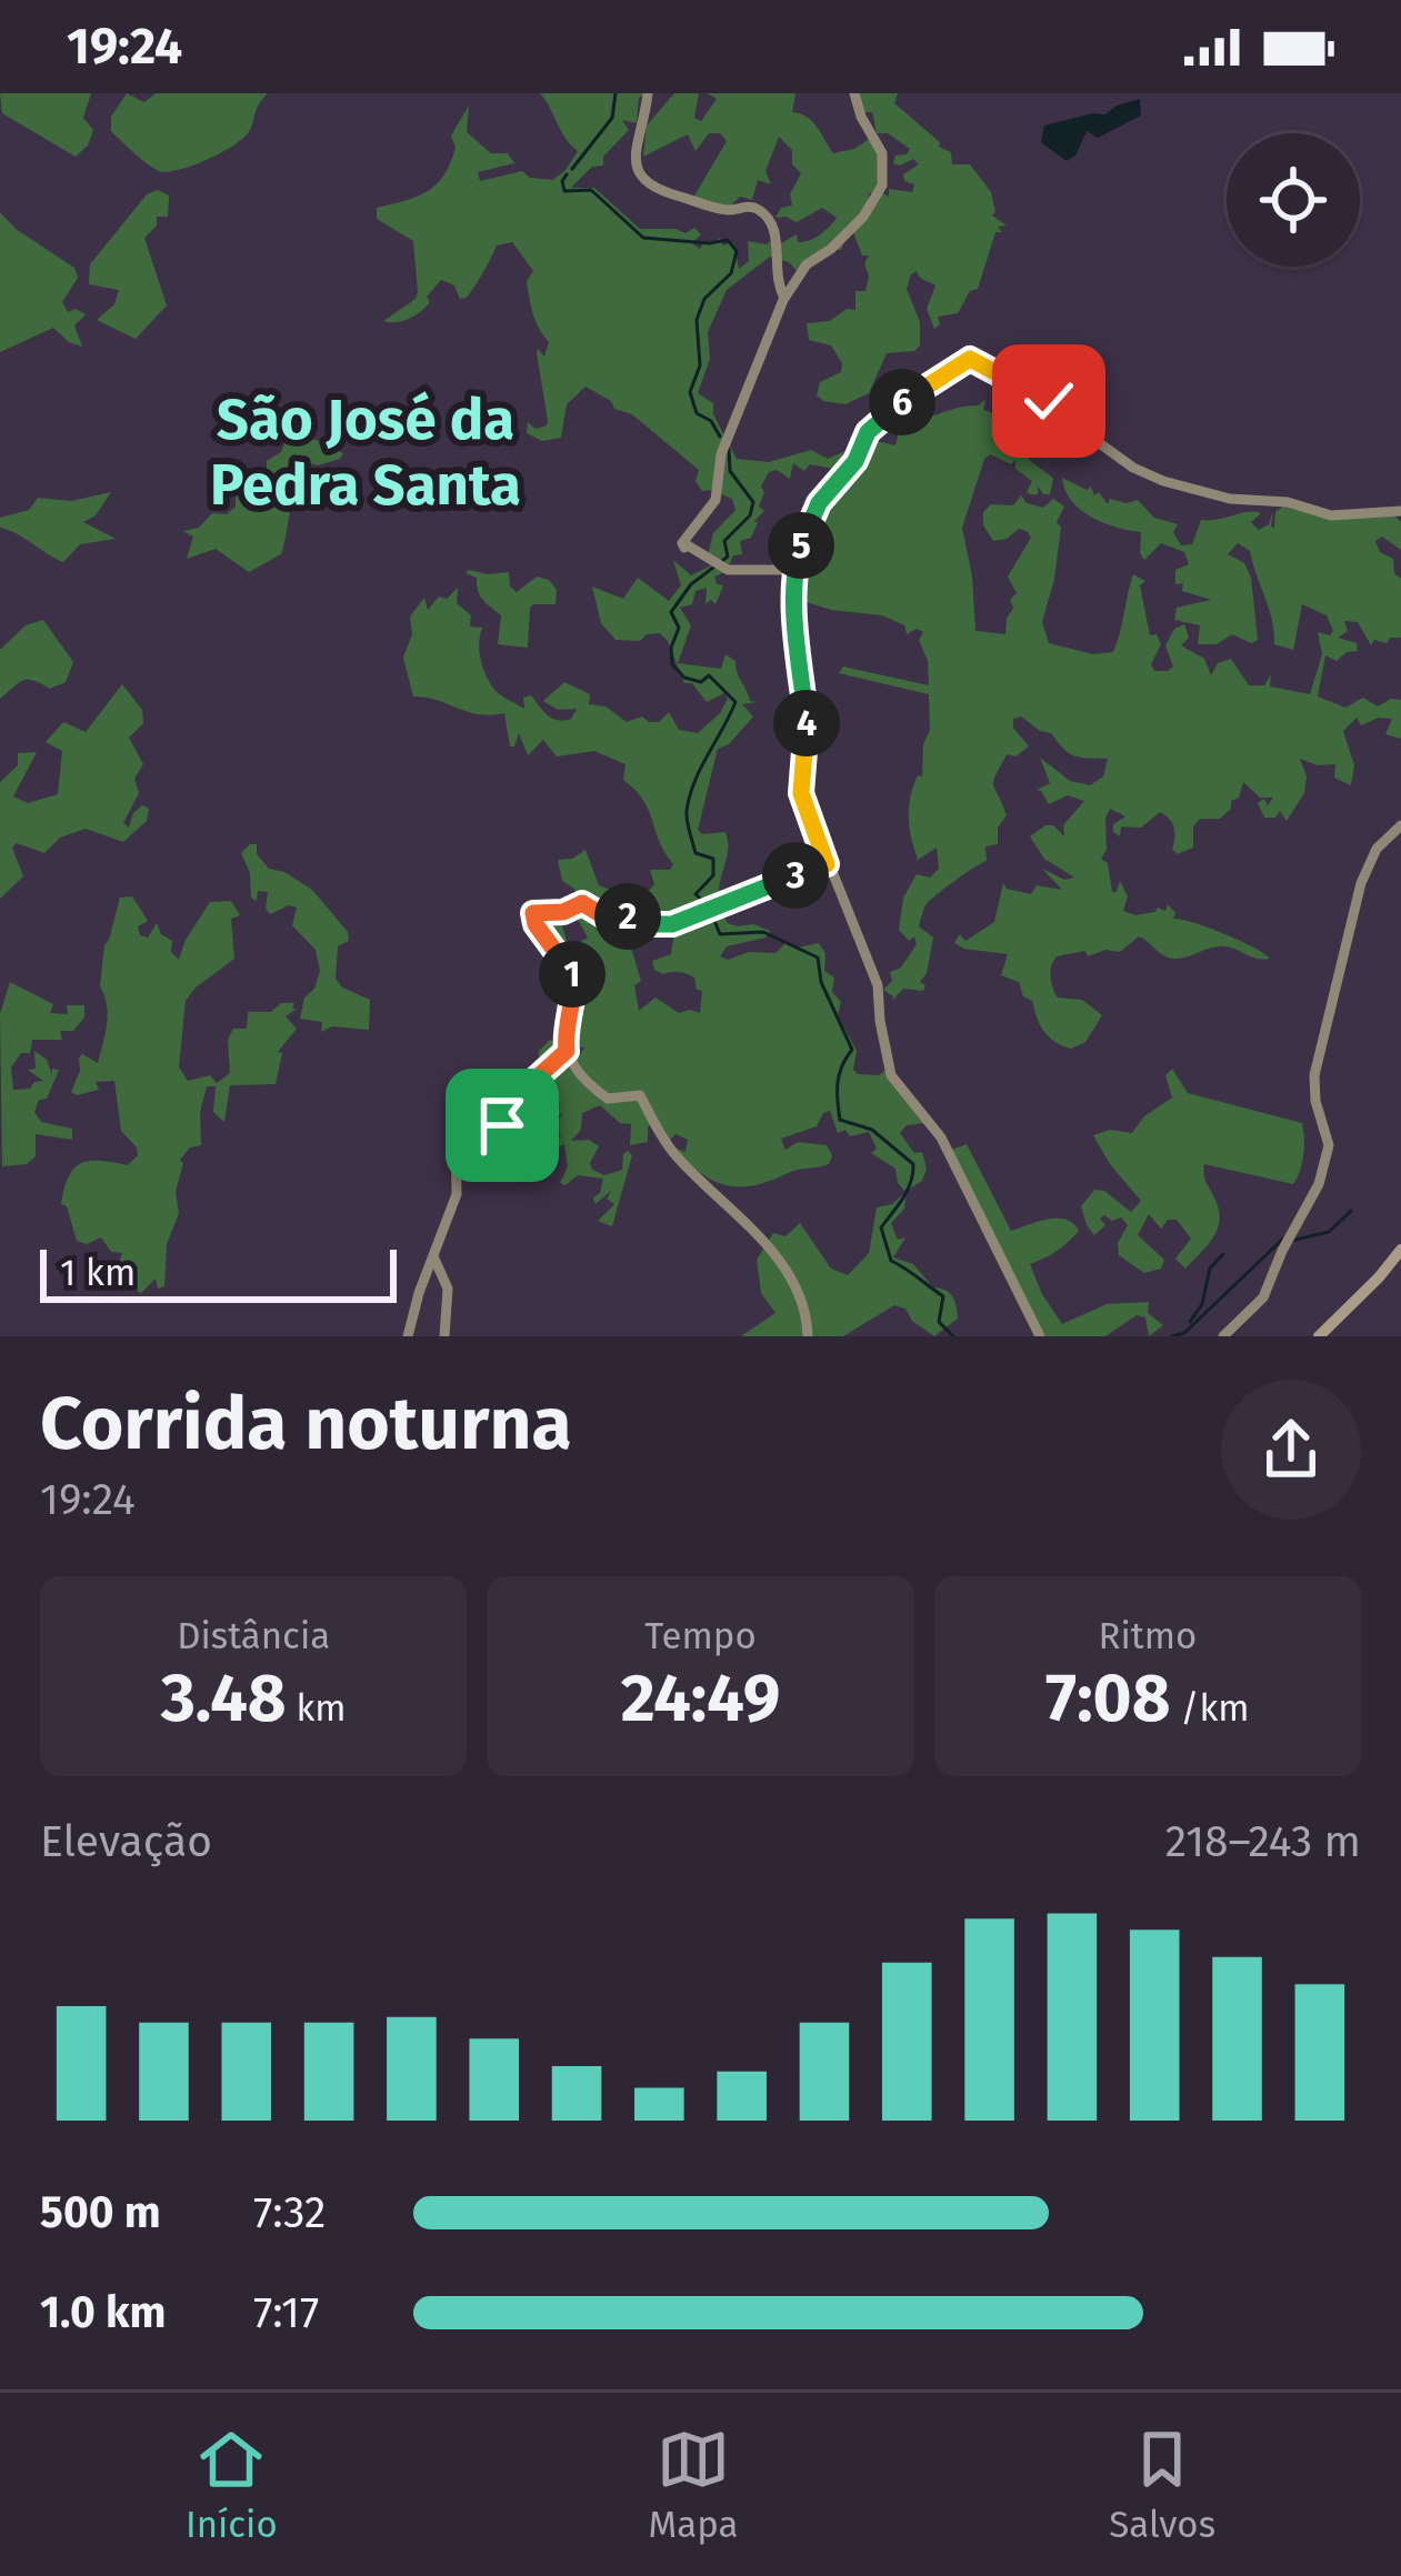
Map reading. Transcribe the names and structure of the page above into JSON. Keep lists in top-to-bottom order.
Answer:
{
  "districts": ["São José da Pedra Santa"],
  "scale_bar": "1 km",
  "page": {
    "status": "19:24",
    "pins": [
      "6",
      "5",
      "4",
      "3",
      "2",
      "1"
    ],
    "scale": "1 km",
    "heading": ["Corrida noturna", "19:24"],
    "stats": [
      ["Distância", "3.48 km"],
      ["Tempo", "24:49"],
      ["Ritmo", "7:08 /km"]
    ],
    "chart": ["Elevação", "218–243 m"],
    "list": [
      {
        "name": "500 m",
        "note": "7:32"
      },
      {
        "name": "1.0 km",
        "note": "7:17"
      }
    ],
    "tabs": ["Início", "Mapa", "Salvos"]
  }
}
